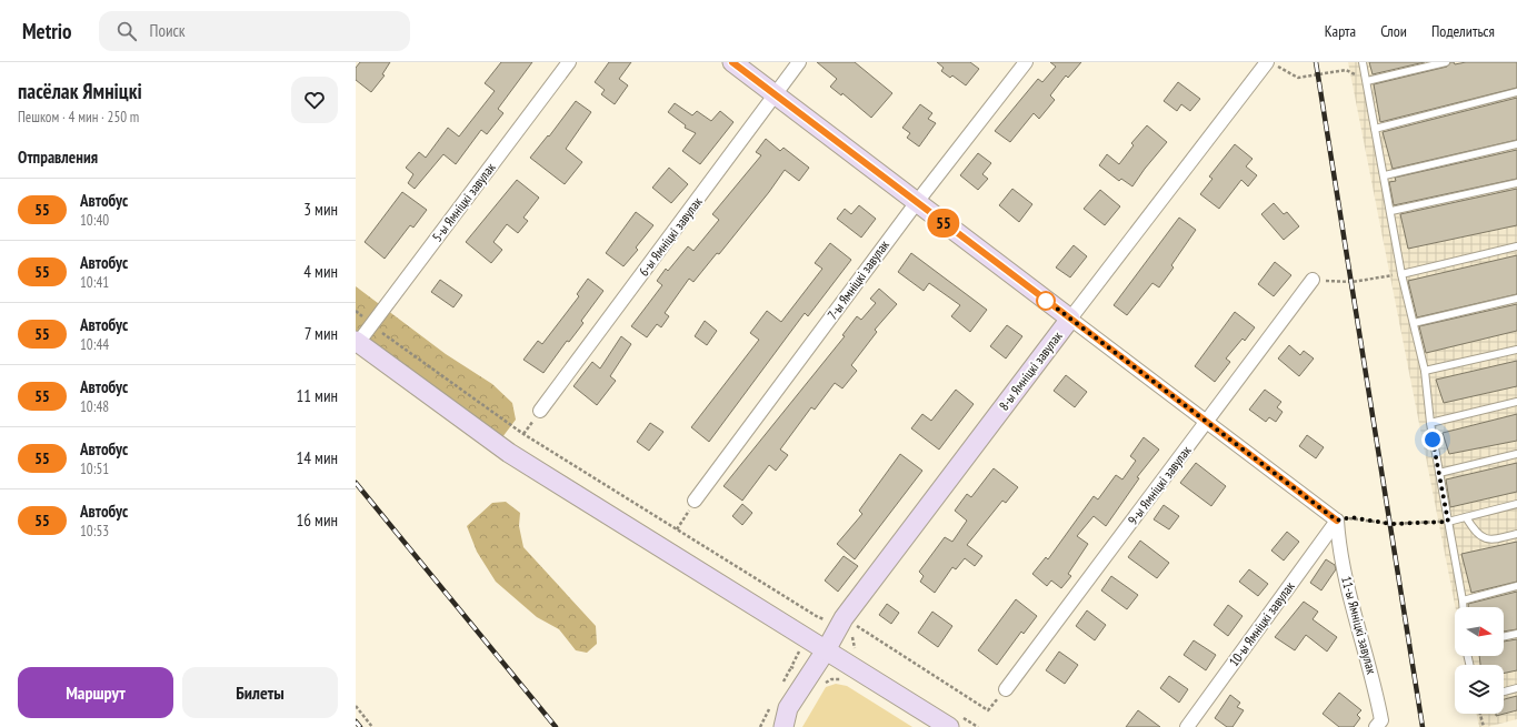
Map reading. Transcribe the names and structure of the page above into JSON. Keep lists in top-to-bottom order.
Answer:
{
  "streets": {
    "main road": ["8-ы Ямніцкі завулак"],
    "street": [
      "5-ы Ямніцкі завулак",
      "6-ы Ямніцкі завулак",
      "7-ы Ямніцкі завулак",
      "9-ы Ямніцкі завулак",
      "10-ы Ямніцкі завулак",
      "11-ы Ямніцкі завулак"
    ]
  },
  "crossings": [
    ["10-ы Ямніцкі завулак", "11-ы Ямніцкі завулак"]
  ],
  "lines": ["bus line 55"],
  "north": "right",
  "page": {
    "header": "Metrio",
    "search": "Поиск",
    "nav": ["Карта", "Слои", "Поделиться"],
    "heading": [
      ["пасёлак Ямніцкі", "Пешком · 4 мин · 250 m"],
      "Отправления"
    ],
    "on_map": "55",
    "list": [
      {
        "mark": "55",
        "name": "Автобус",
        "note": "10:40",
        "value": "3 мин"
      },
      {
        "mark": "55",
        "name": "Автобус",
        "note": "10:41",
        "value": "4 мин"
      },
      {
        "mark": "55",
        "name": "Автобус",
        "note": "10:44",
        "value": "7 мин"
      },
      {
        "mark": "55",
        "name": "Автобус",
        "note": "10:48",
        "value": "11 мин"
      },
      {
        "mark": "55",
        "name": "Автобус",
        "note": "10:51",
        "value": "14 мин"
      },
      {
        "mark": "55",
        "name": "Автобус",
        "note": "10:53",
        "value": "16 мин"
      }
    ],
    "buttons": ["Маршрут", "Билеты"]
  }
}
